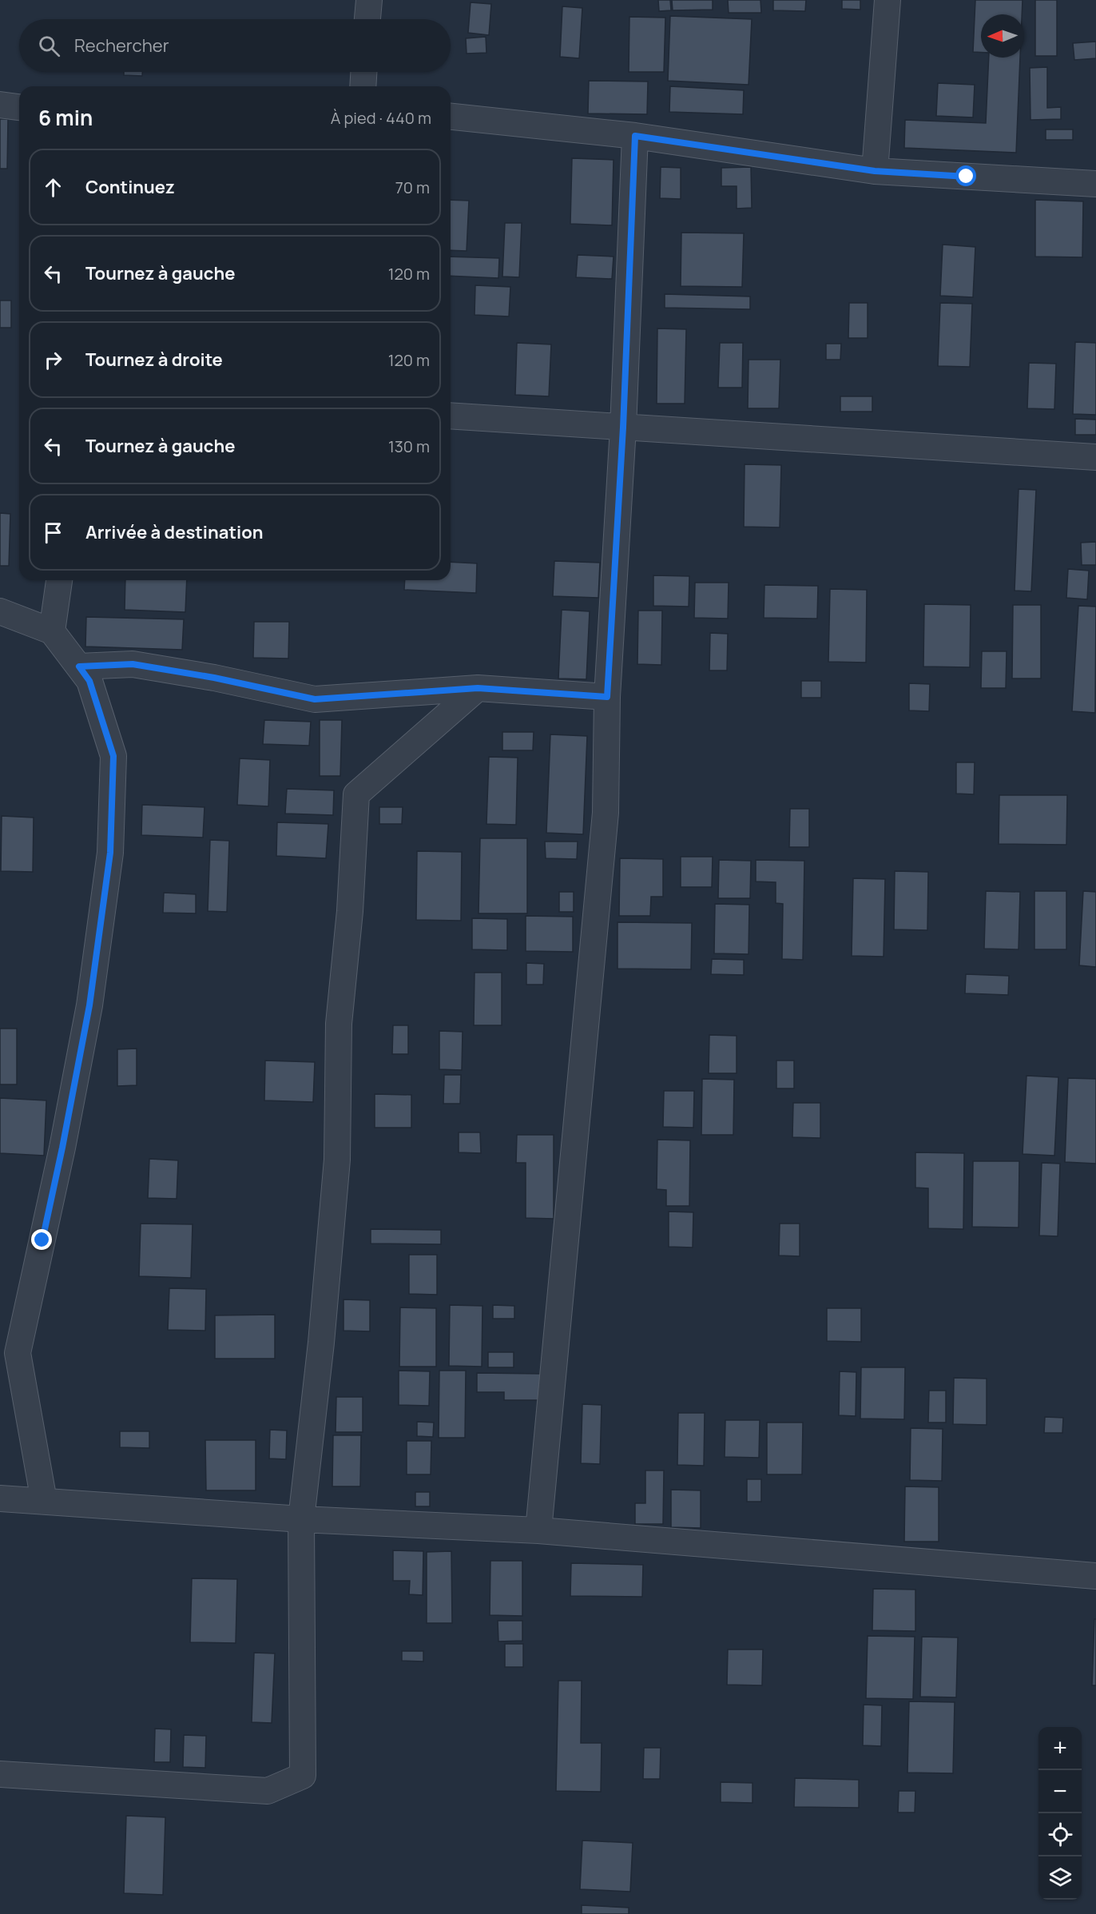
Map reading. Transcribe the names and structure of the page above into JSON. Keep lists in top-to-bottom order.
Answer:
{
  "north": "left",
  "page": {
    "search": "Rechercher",
    "heading": ["6 min", "À pied · 440 m"],
    "list": [
      ["Continuez", "70 m"],
      ["Tournez à gauche", "120 m"],
      ["Tournez à droite", "120 m"],
      ["Tournez à gauche", "130 m"],
      "Arrivée à destination"
    ],
    "map_buttons": ["+", "−"]
  }
}
